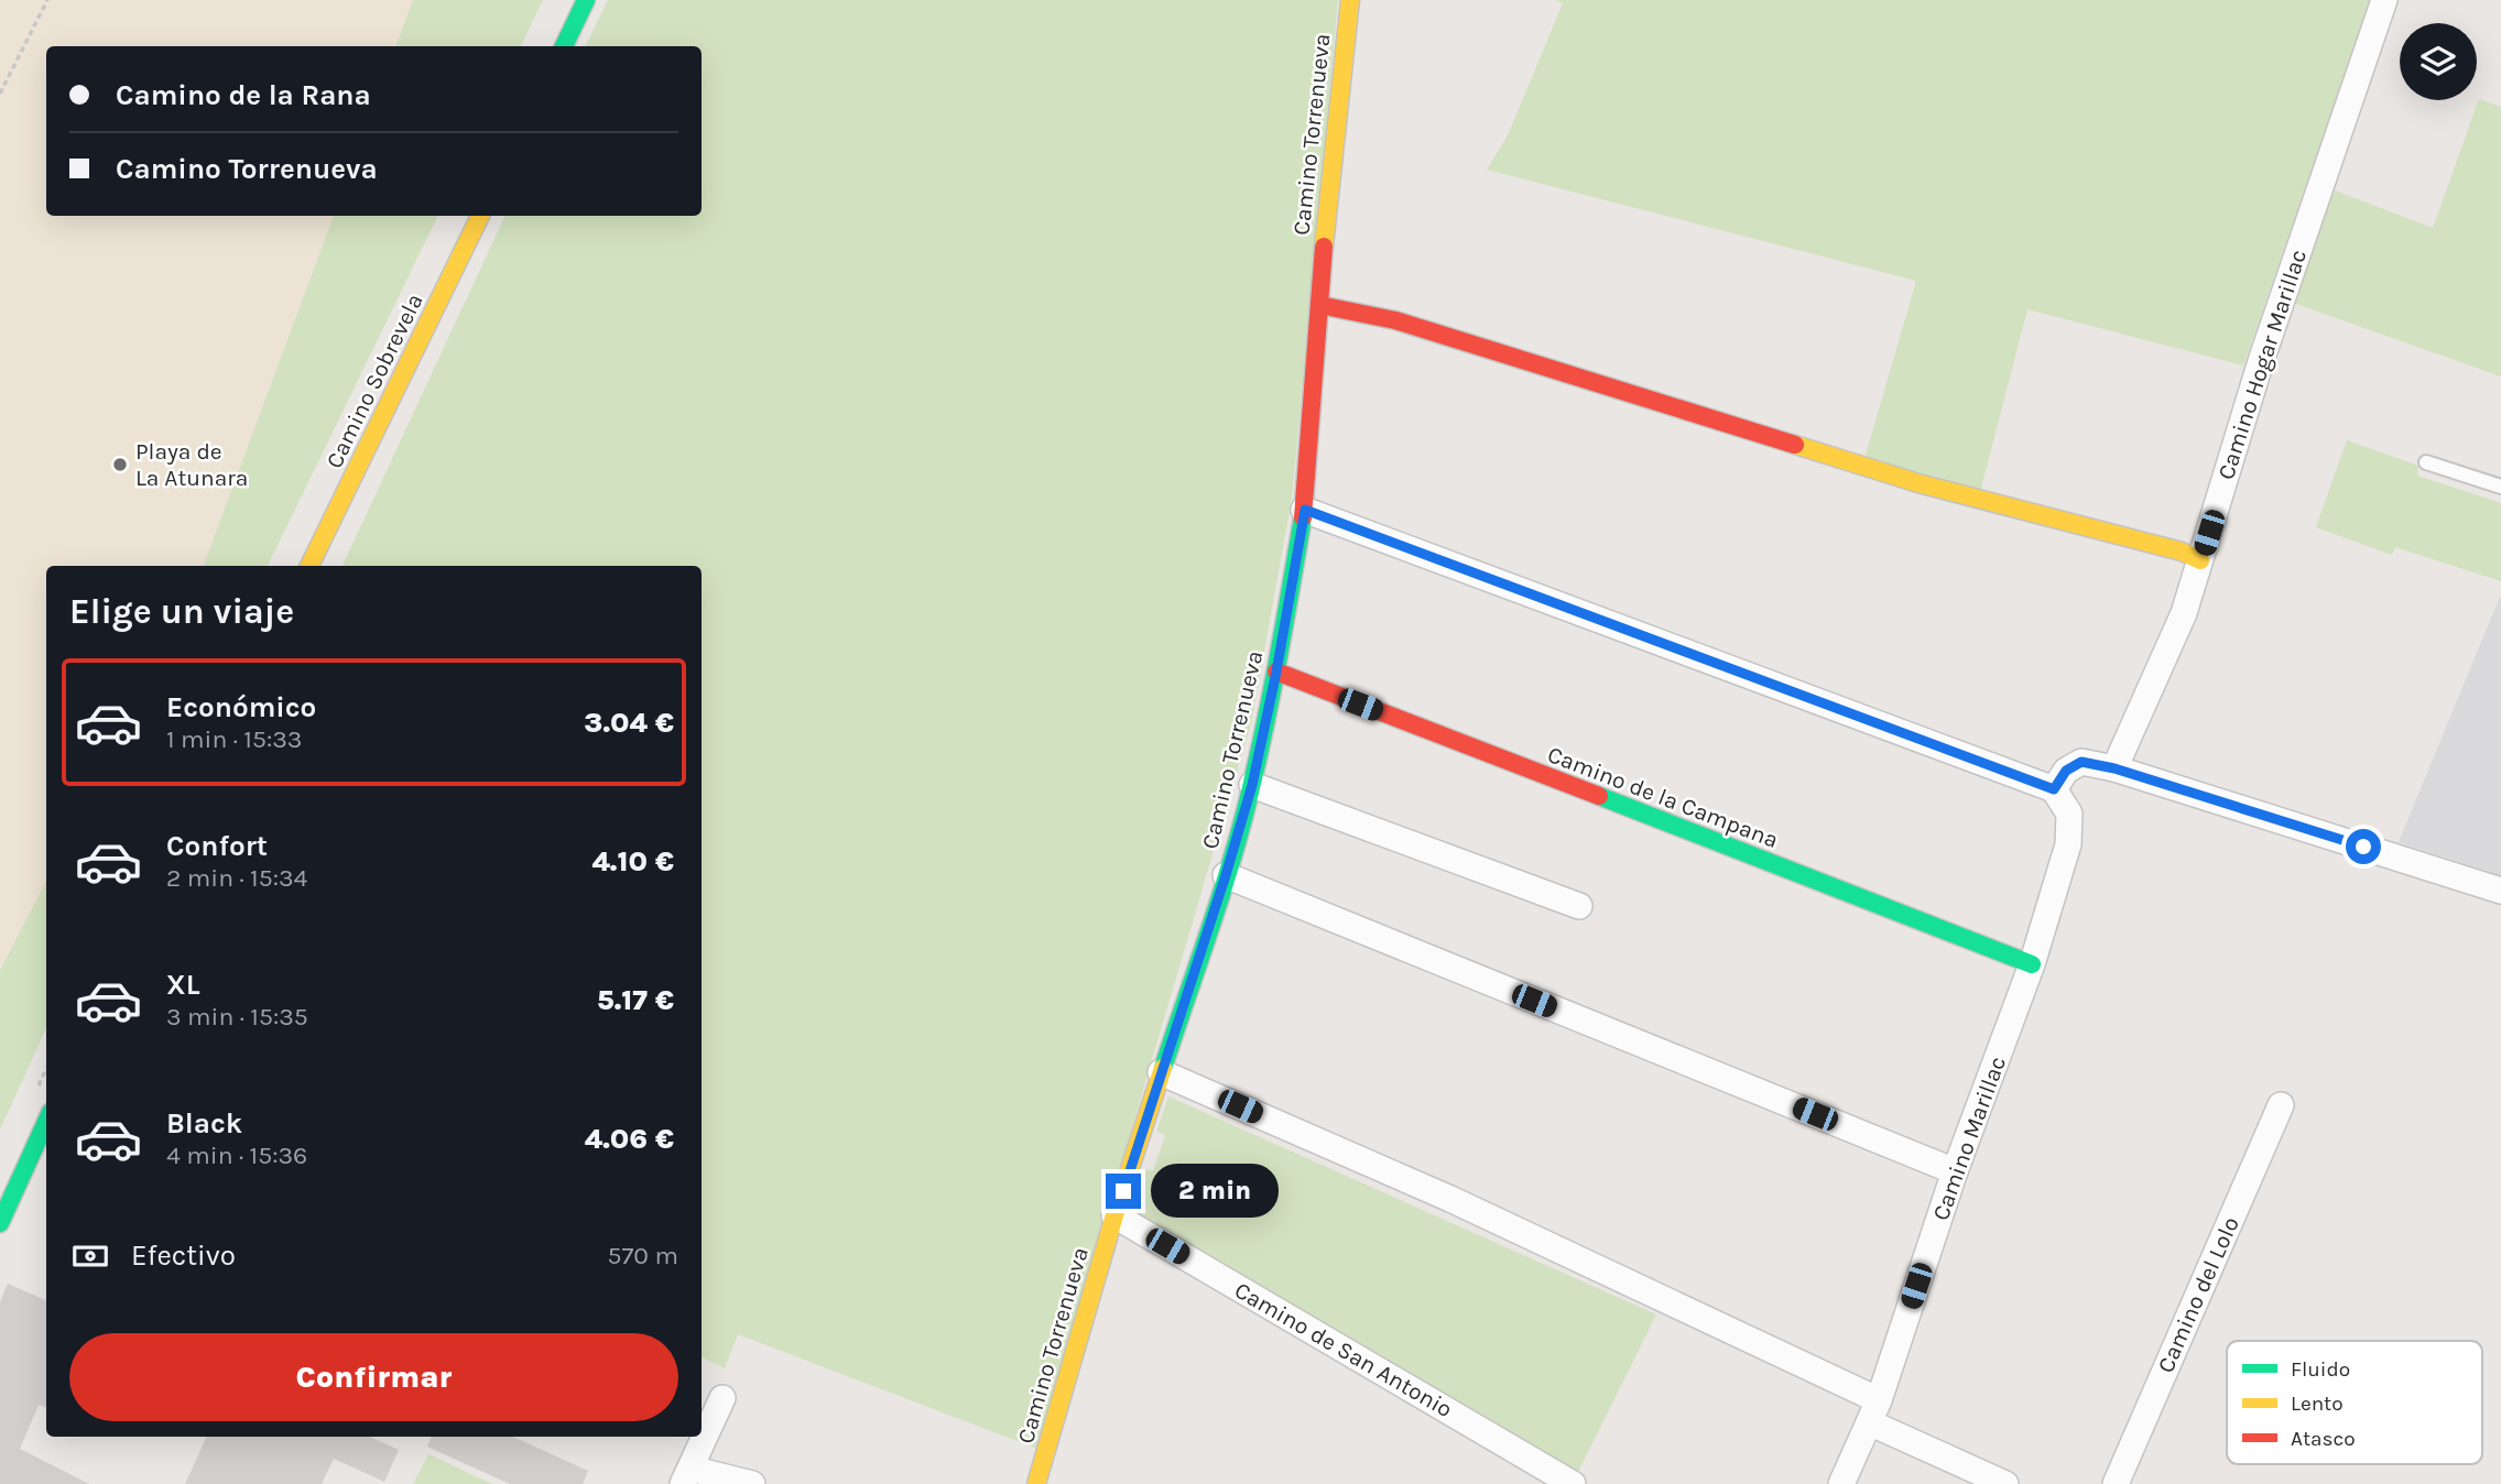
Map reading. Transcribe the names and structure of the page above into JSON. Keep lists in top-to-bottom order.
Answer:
{
  "streets": {
    "street": [
      "Camino Torrenueva",
      "Camino Hogar Marillac",
      "Camino Sobrevela",
      "Camino de la Campana",
      "Camino Marillac",
      "Camino del Lolo",
      "Camino de San Antonio"
    ]
  },
  "crossings": [
    ["Camino Torrenueva", "Camino de la Campana"],
    ["Camino Torrenueva", "Camino de San Antonio"],
    ["Camino de la Campana", "Camino Marillac"]
  ],
  "places": ["Playa de La Atunara"],
  "legend": ["Fluido", "Lento", "Atasco"],
  "page": {
    "banner": ["Camino de la Rana", "Camino Torrenueva"],
    "heading": "Elige un viaje",
    "list": [
      {
        "name": "Económico",
        "note": "1 min · 15:33",
        "value": "3.04 €"
      },
      {
        "name": "Confort",
        "note": "2 min · 15:34",
        "value": "4.10 €"
      },
      {
        "name": "XL",
        "note": "3 min · 15:35",
        "value": "5.17 €"
      },
      {
        "name": "Black",
        "note": "4 min · 15:36",
        "value": "4.06 €"
      }
    ],
    "bubble": "2 min",
    "pay": ["Efectivo", "570 m"],
    "buttons": "Confirmar"
  }
}
